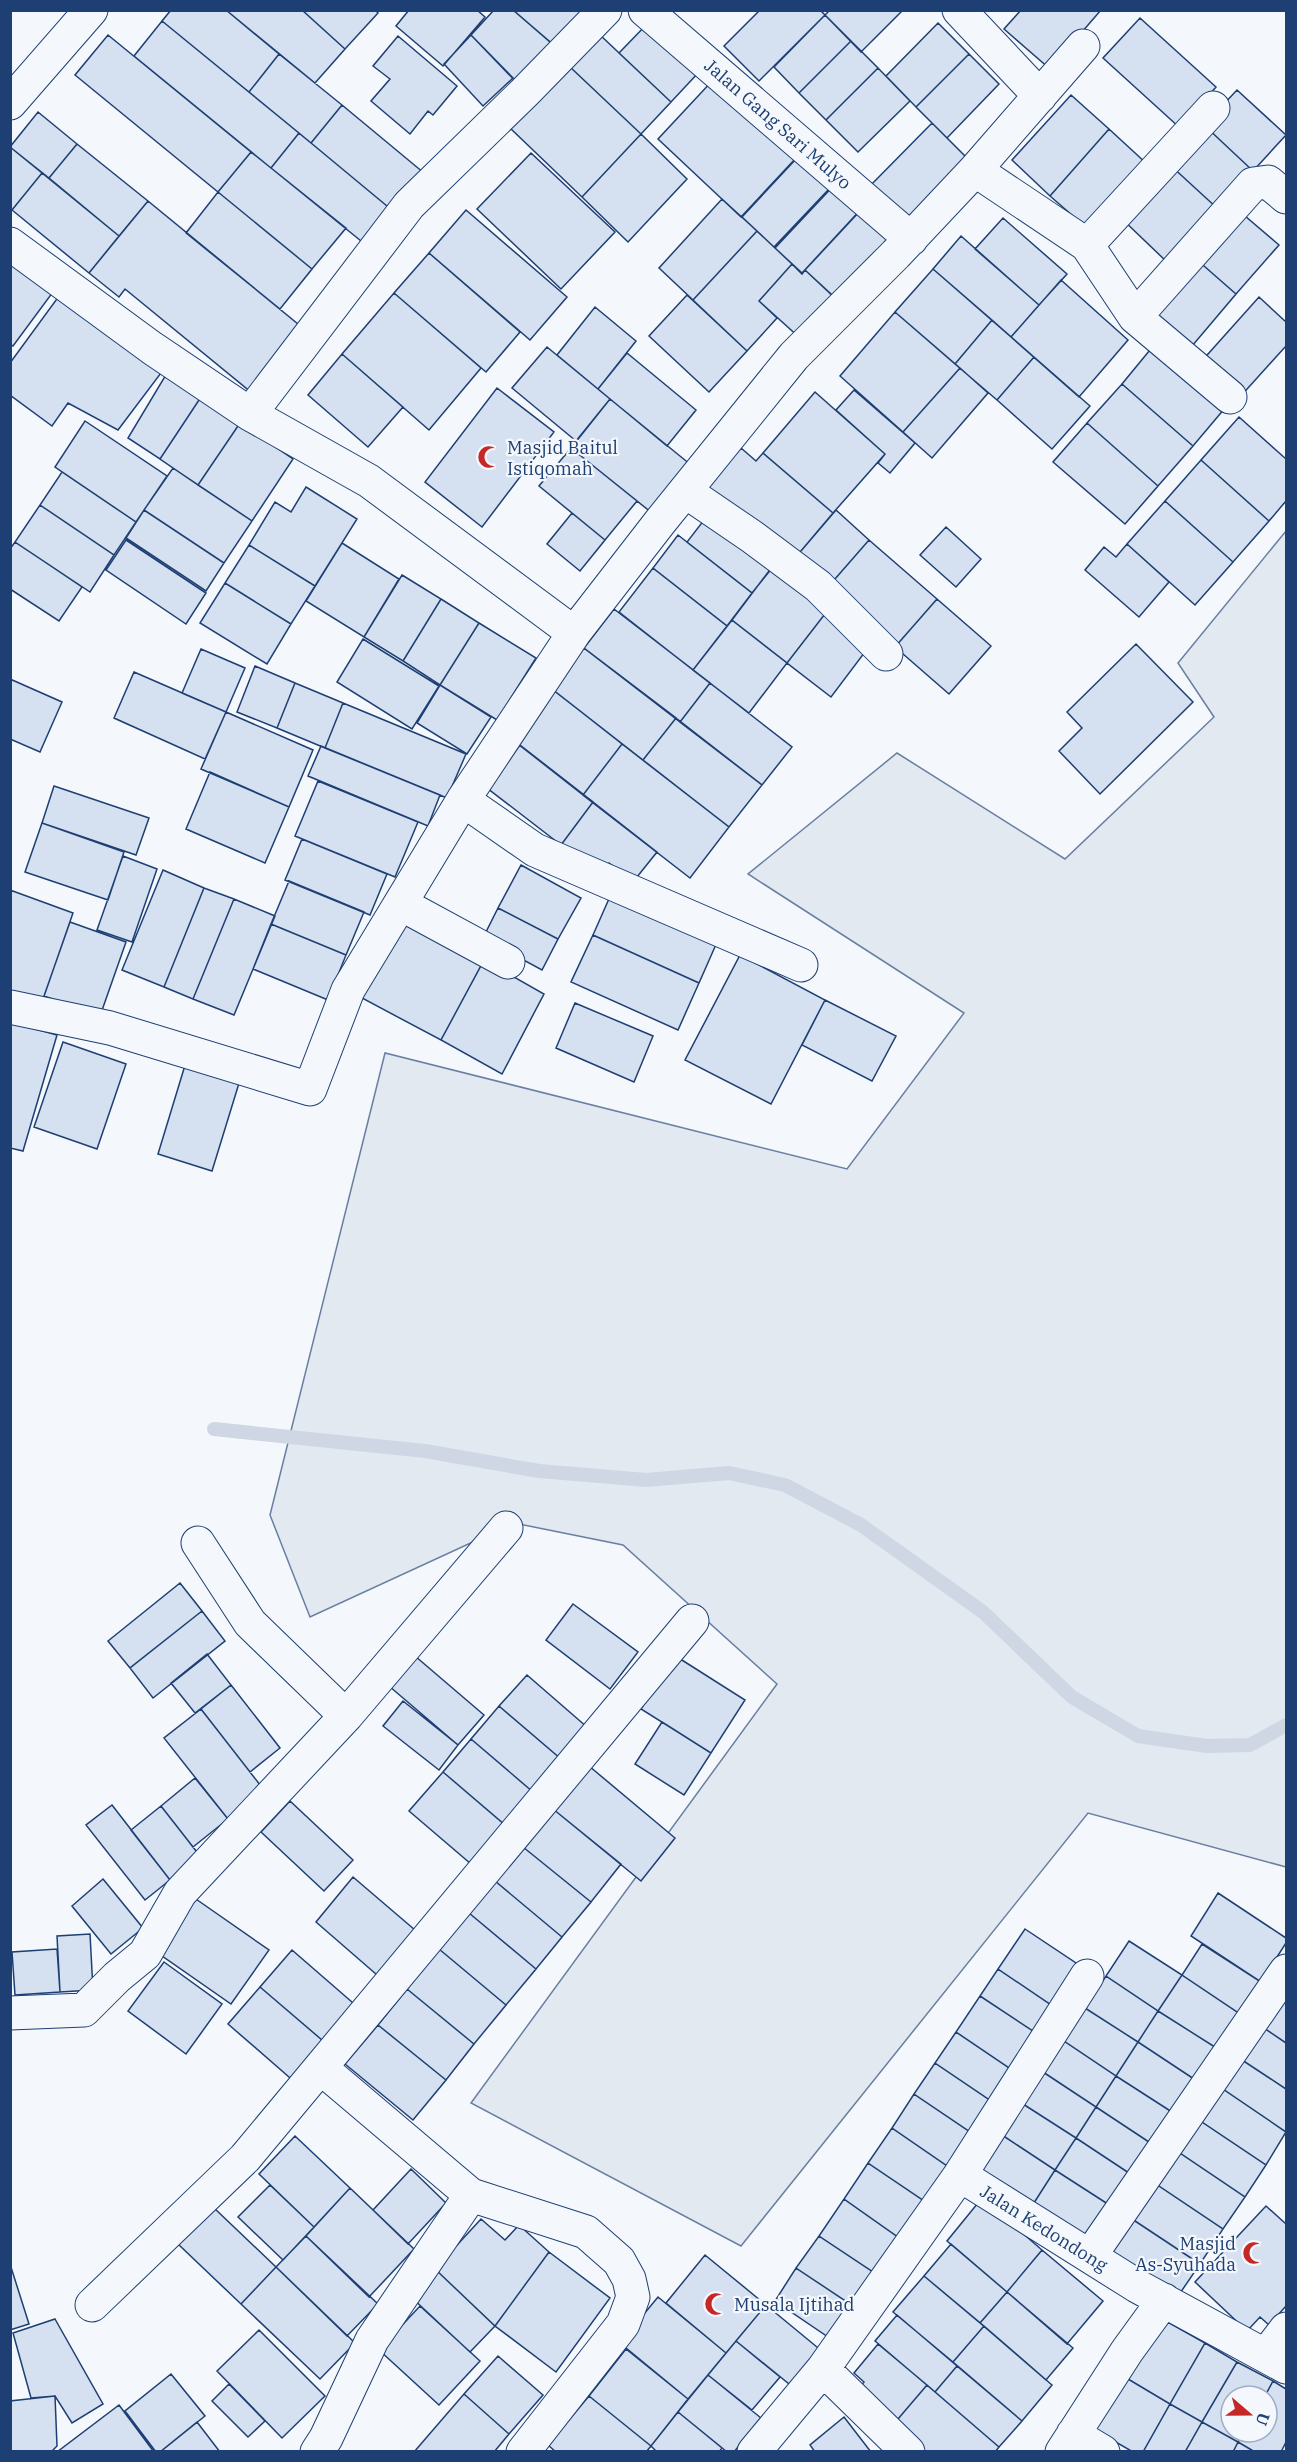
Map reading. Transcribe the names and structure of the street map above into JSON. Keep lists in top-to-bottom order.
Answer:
{
  "streets": {
    "street": ["Jalan Gang Sari Mulyo", "Jalan Kedondong"]
  },
  "places": {
    "mosque": ["Masjid Baitul Istiqomah", "Masjid As-Syuhada", "Musala Ijtihad"]
  },
  "north": "right"
}
